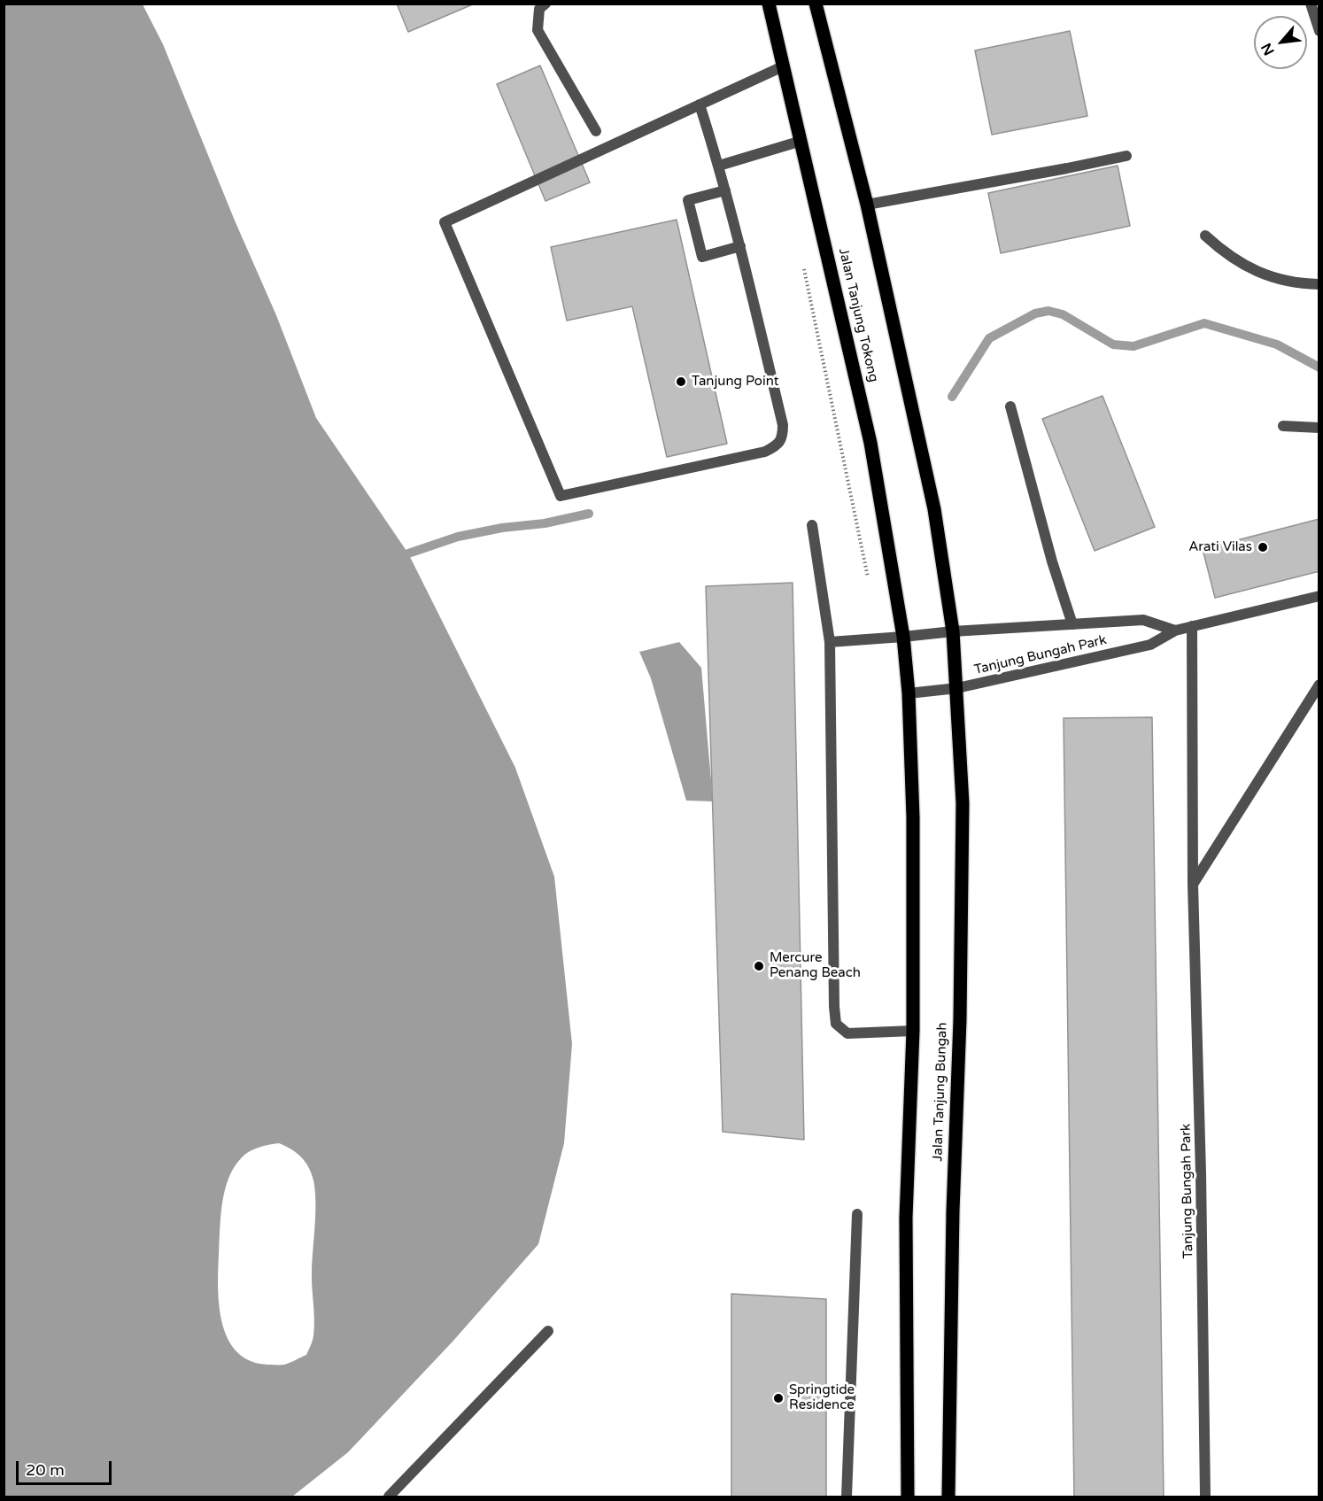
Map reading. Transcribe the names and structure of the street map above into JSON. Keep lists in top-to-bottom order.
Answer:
{
  "streets": {
    "main road": ["Jalan Tanjung Tokong", "Jalan Tanjung Bungah"],
    "street": ["Tanjung Bungah Park"]
  },
  "crossings": [
    ["Jalan Tanjung Tokong", "Tanjung Bungah Park"],
    ["Tanjung Bungah Park", "Jalan Tanjung Bungah"]
  ],
  "places": [
    "Tanjung Point",
    "Arati Vilas",
    "Mercure Penang Beach",
    "Springtide Residence"
  ],
  "scale_bar": "20 m",
  "north": "bottom left"
}
